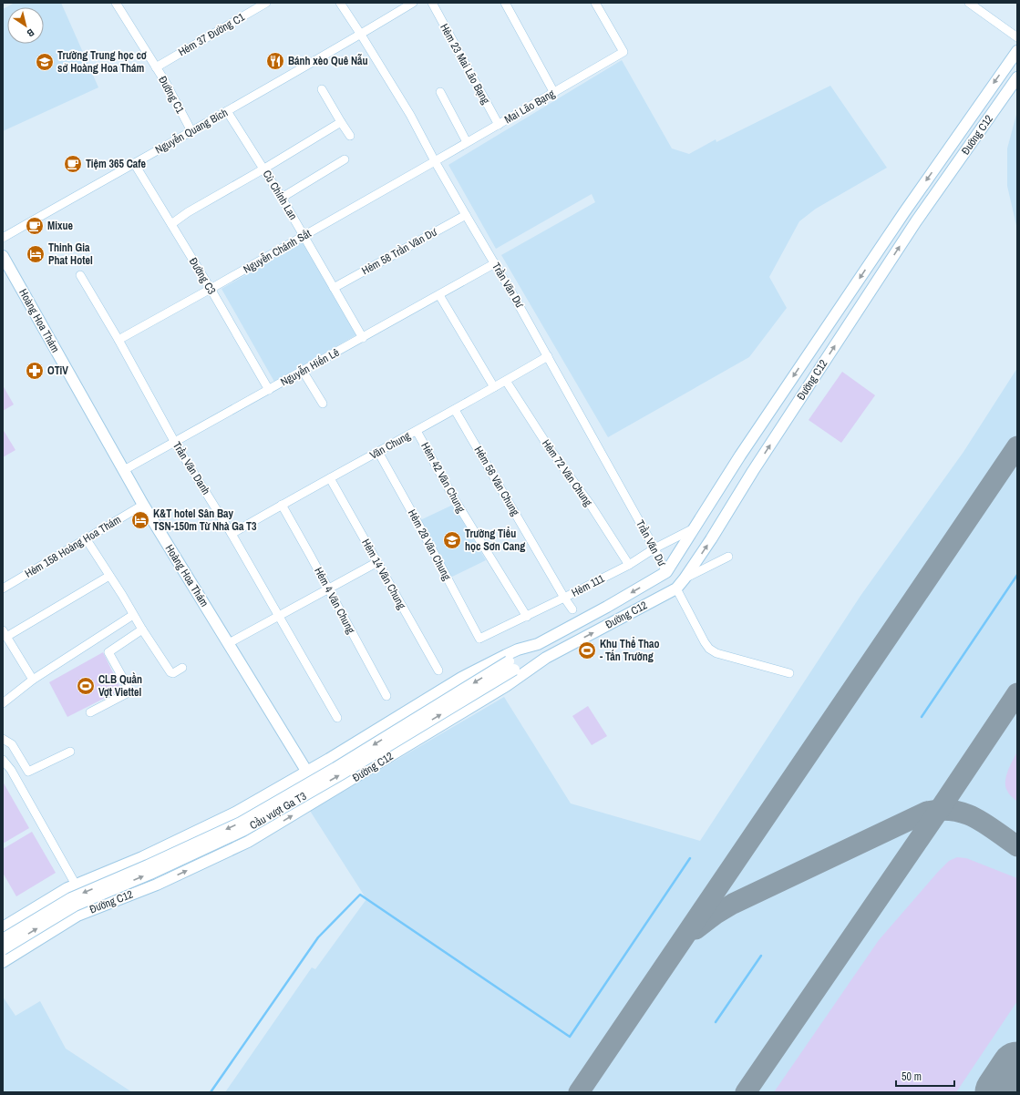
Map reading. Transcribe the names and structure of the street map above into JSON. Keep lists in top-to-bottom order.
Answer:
{
  "streets": {
    "main road": ["Đường C12", "Hoàng Hoa Thám", "Cầu vượt Ga T3"],
    "street": [
      "Hẻm 37 Đường C1",
      "Hẻm 23 Mai Lão Bạng",
      "Đường C1",
      "Mai Lão Bạng",
      "Nguyễn Quang Bích",
      "Cù Chính Lan",
      "Nguyễn Chánh Sắt",
      "Hẻm 58 Trần Văn Dư",
      "Đường C3",
      "Trần Văn Dư",
      "Nguyễn Hiến Lê",
      "Văn Chung",
      "Trần Văn Danh",
      "Hẻm 72 Văn Chung",
      "Hẻm 42 Văn Chung",
      "Hẻm 56 Văn Chung",
      "Hẻm 28 Văn Chung",
      "Hẻm 158 Hoàng Hoa Thám",
      "Hẻm 14 Văn Chung",
      "Hẻm 111",
      "Hẻm 4 Văn Chung"
    ]
  },
  "crossings": [
    ["Hẻm 37 Đường C1", "Đường C1"],
    ["Hẻm 23 Mai Lão Bạng", "Mai Lão Bạng"],
    ["Đường C1", "Nguyễn Quang Bích"],
    ["Mai Lão Bạng", "Nguyễn Chánh Sắt"],
    ["Mai Lão Bạng", "Trần Văn Dư"],
    ["Nguyễn Quang Bích", "Cù Chính Lan"],
    ["Nguyễn Quang Bích", "Đường C3"],
    ["Nguyễn Quang Bích", "Trần Văn Dư"],
    ["Đường C12", "Trần Văn Dư"],
    ["Đường C12", "Hoàng Hoa Thám"],
    ["Đường C12", "Hẻm 111"],
    ["Đường C12", "Cầu vượt Ga T3"],
    ["Cù Chính Lan", "Nguyễn Chánh Sắt"],
    ["Cù Chính Lan", "Hẻm 58 Trần Văn Dư"],
    ["Cù Chính Lan", "Nguyễn Hiến Lê"],
    ["Nguyễn Chánh Sắt", "Đường C3"],
    ["Nguyễn Chánh Sắt", "Trần Văn Dư"],
    ["Nguyễn Chánh Sắt", "Trần Văn Danh"],
    ["Hẻm 58 Trần Văn Dư", "Trần Văn Dư"],
    ["Đường C3", "Nguyễn Hiến Lê"],
    ["Trần Văn Dư", "Nguyễn Hiến Lê"],
    ["Trần Văn Dư", "Văn Chung"],
    ["Trần Văn Dư", "Hẻm 111"],
    ["Hoàng Hoa Thám", "Nguyễn Hiến Lê"],
    ["Hoàng Hoa Thám", "Hẻm 158 Hoàng Hoa Thám"],
    ["Nguyễn Hiến Lê", "Trần Văn Danh"],
    ["Văn Chung", "Trần Văn Danh"],
    ["Văn Chung", "Hẻm 72 Văn Chung"],
    ["Văn Chung", "Hẻm 42 Văn Chung"],
    ["Văn Chung", "Hẻm 56 Văn Chung"],
    ["Văn Chung", "Hẻm 28 Văn Chung"],
    ["Văn Chung", "Hẻm 14 Văn Chung"],
    ["Văn Chung", "Hẻm 4 Văn Chung"],
    ["Hẻm 72 Văn Chung", "Hẻm 111"],
    ["Hẻm 42 Văn Chung", "Hẻm 111"],
    ["Hẻm 56 Văn Chung", "Hẻm 111"],
    ["Hẻm 28 Văn Chung", "Hẻm 111"]
  ],
  "places": {
    "restaurant": ["Bánh xèo Quê Nẫu"],
    "school or university": ["Trường Trung học cơ sở Hoàng Hoa Thám", "Trường Tiểu học Sơn Cang"],
    "cafe": ["Tiệm 365 Cafe", "Mixue"],
    "hotel": ["Thinh Gia Phat Hotel", "K&T hotel Sân Bay TSN-150m Từ Nhà Ga T3"],
    "pharmacy": ["OTiV"],
    "sports": ["Khu Thể Thao - Tấn Trường", "CLB Quần Vợt Viettel"]
  },
  "scale_bar": "50 m",
  "north": "bottom right"
}
